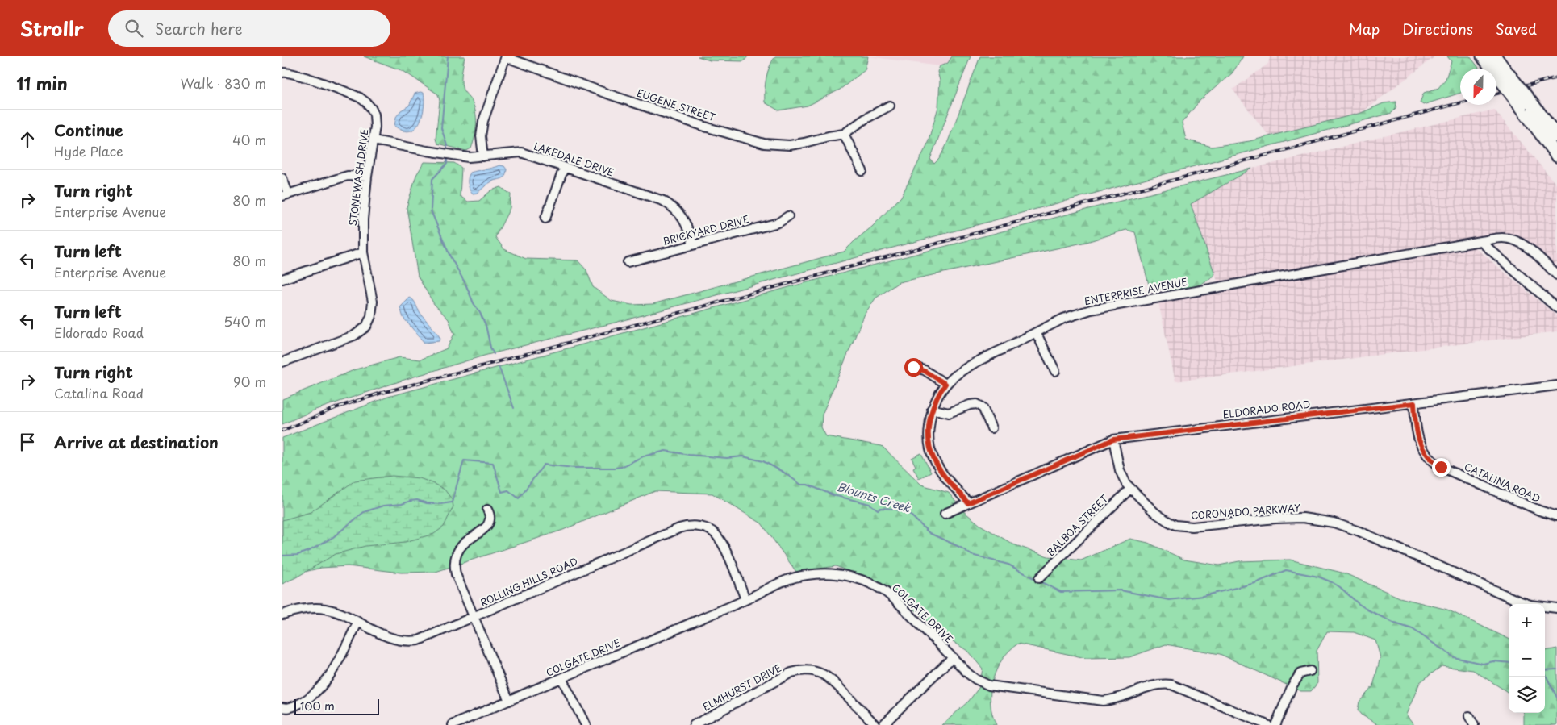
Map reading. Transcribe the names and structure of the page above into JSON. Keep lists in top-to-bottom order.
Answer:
{
  "streets": {
    "street": [
      "EUGENE STREET",
      "LAKEDALE DRIVE",
      "STONEWASH DRIVE",
      "BRICKYARD DRIVE",
      "ENTERPRISE AVENUE",
      "ELDORADO ROAD",
      "CATALINA ROAD",
      "CORONADO PARKWAY",
      "BALBOA STREET",
      "ROLLING HILLS ROAD",
      "COLGATE DRIVE",
      "ELMHURST DRIVE"
    ]
  },
  "crossings": [
    ["LAKEDALE DRIVE", "STONEWASH DRIVE"],
    ["LAKEDALE DRIVE", "BRICKYARD DRIVE"],
    ["ENTERPRISE AVENUE", "ELDORADO ROAD"],
    ["ELDORADO ROAD", "CATALINA ROAD"],
    ["ELDORADO ROAD", "CORONADO PARKWAY"],
    ["CORONADO PARKWAY", "BALBOA STREET"],
    ["ROLLING HILLS ROAD", "COLGATE DRIVE"]
  ],
  "water": ["Blounts Creek"],
  "scale_bar": "100 m",
  "north": "bottom",
  "page": {
    "header": "Strollr",
    "search": "Search here",
    "nav": ["Map", "Directions", "Saved"],
    "heading": ["11 min", "Walk · 830 m"],
    "list": [
      ["Continue", "Hyde Place", "40 m"],
      ["Turn right", "Enterprise Avenue", "80 m"],
      ["Turn left", "Enterprise Avenue", "80 m"],
      ["Turn left", "Eldorado Road", "540 m"],
      ["Turn right", "Catalina Road", "90 m"],
      "Arrive at destination"
    ],
    "map_buttons": ["+", "−"],
    "scale": "100 m"
  }
}
